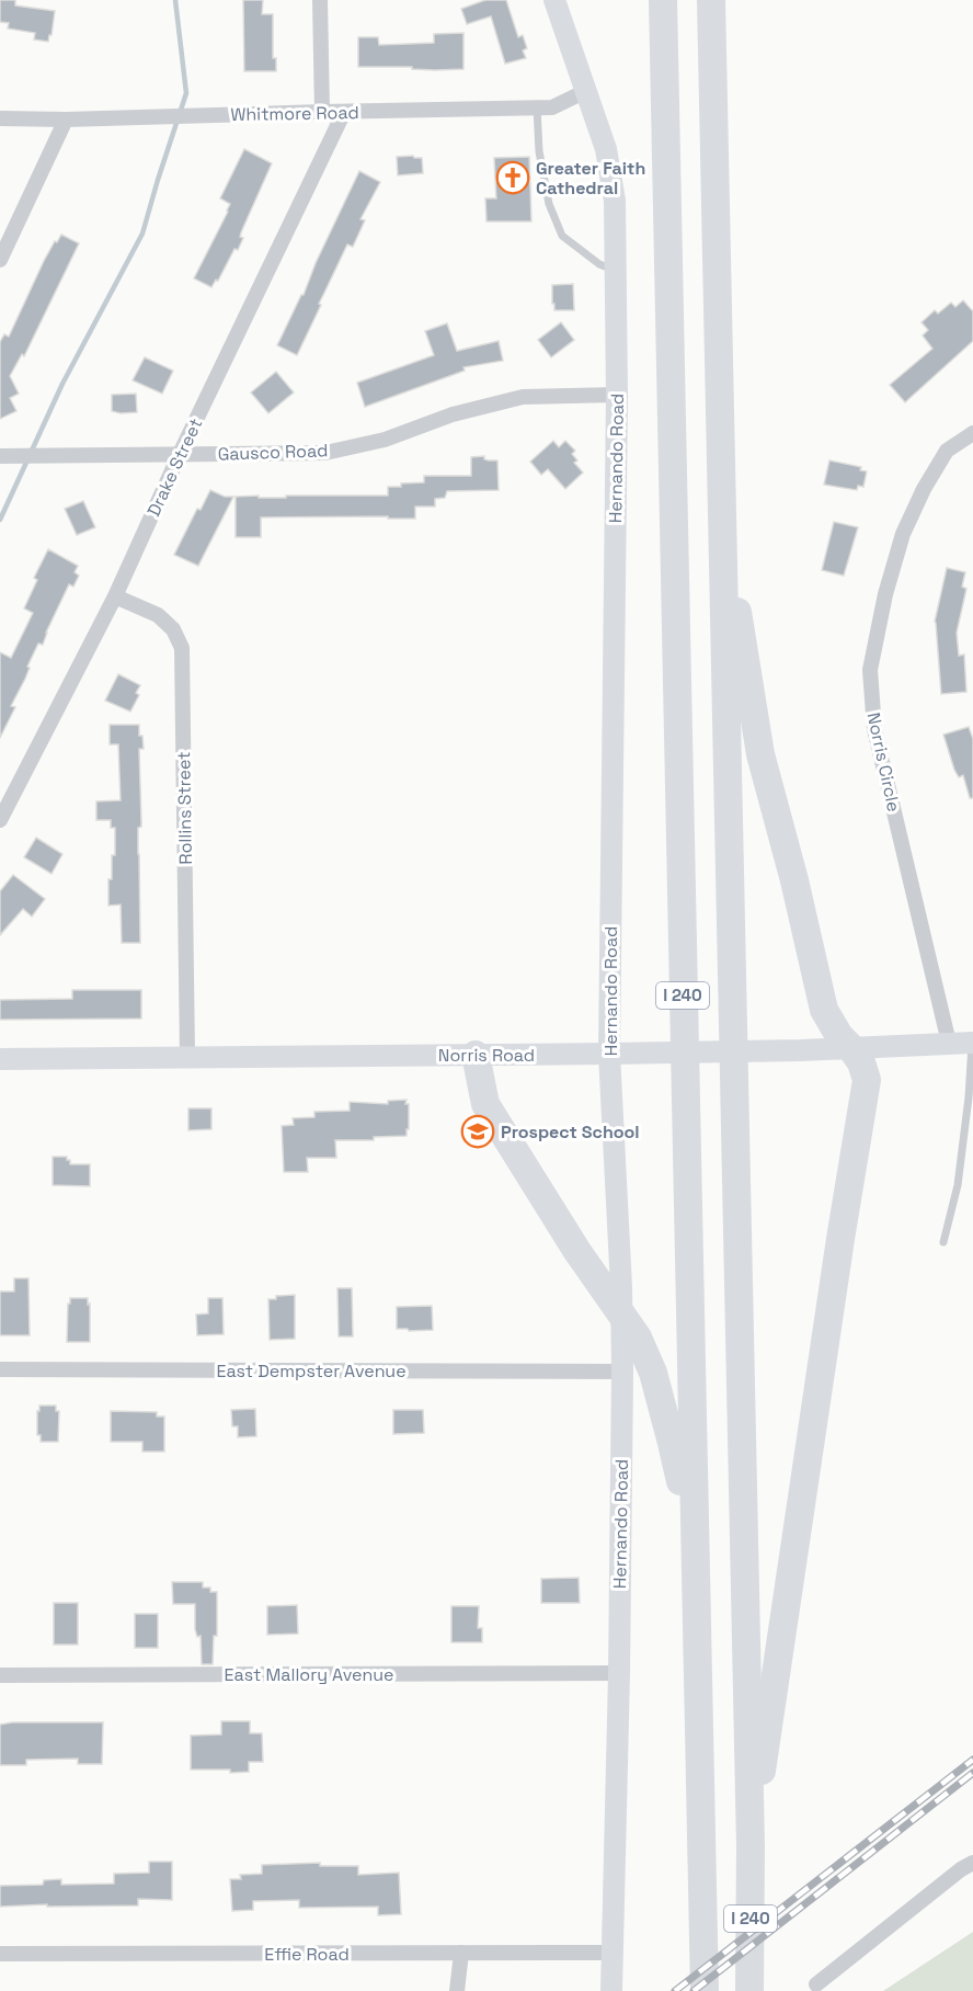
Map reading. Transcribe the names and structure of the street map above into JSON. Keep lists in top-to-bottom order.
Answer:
{
  "streets": {
    "highway": ["I 240"],
    "main road": ["Hernando Road", "Norris Road"],
    "street": [
      "Whitmore Road",
      "Gausco Road",
      "Drake Street",
      "Norris Circle",
      "Rollins Street",
      "East Dempster Avenue",
      "East Mallory Avenue",
      "Effie Road"
    ]
  },
  "crossings": [
    ["Whitmore Road", "Hernando Road"],
    ["Whitmore Road", "Drake Street"],
    ["Gausco Road", "Hernando Road"],
    ["Gausco Road", "Drake Street"],
    ["Hernando Road", "Norris Road"],
    ["Hernando Road", "East Dempster Avenue"],
    ["Hernando Road", "East Mallory Avenue"],
    ["Hernando Road", "Effie Road"],
    ["Drake Street", "Rollins Street"],
    ["Norris Circle", "Norris Road"],
    ["Rollins Street", "Norris Road"]
  ],
  "places": {
    "church": ["Greater Faith Cathedral"],
    "school or university": ["Prospect School"]
  }
}
